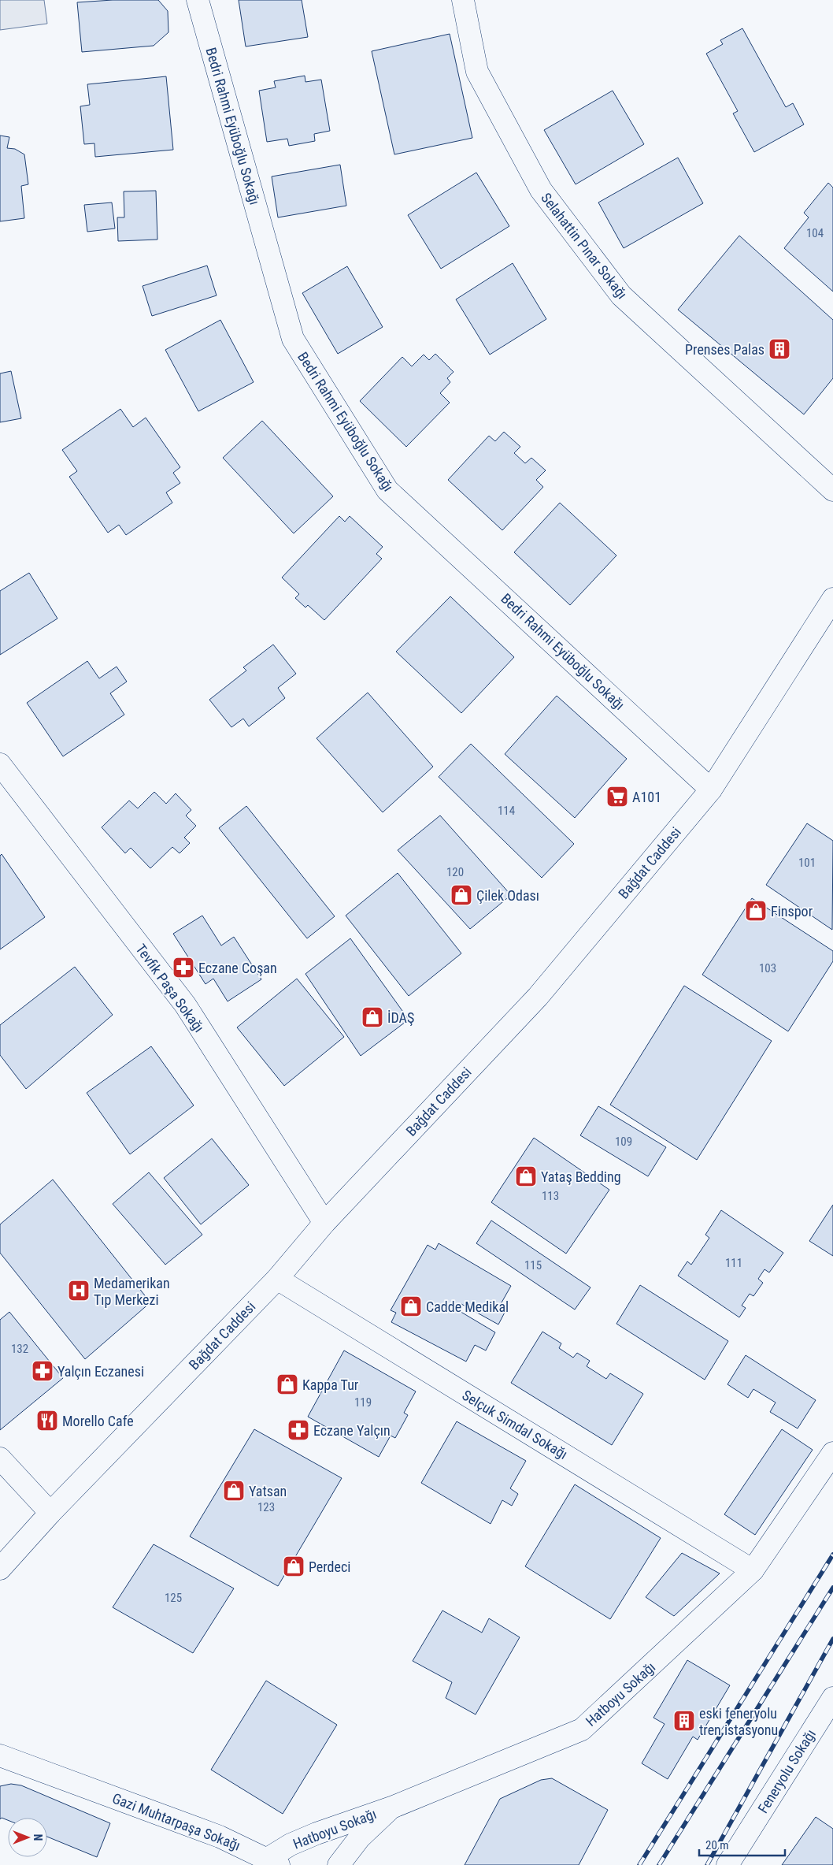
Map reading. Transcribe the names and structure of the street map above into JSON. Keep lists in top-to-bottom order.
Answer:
{
  "streets": {
    "street": [
      "Bedri Rahmi Eyüboğlu Sokağı",
      "Selahattin Pınar Sokağı",
      "Bağdat Caddesi",
      "Tevfik Paşa Sokağı",
      "Selçuk Simdal Sokağı",
      "Hatboyu Sokağı",
      "Feneryolu Sokağı",
      "Gazi Muhtarpaşa Sokağı"
    ]
  },
  "crossings": [
    ["Bedri Rahmi Eyüboğlu Sokağı", "Bağdat Caddesi"],
    ["Bağdat Caddesi", "Tevfik Paşa Sokağı"],
    ["Bağdat Caddesi", "Selçuk Simdal Sokağı"],
    ["Selçuk Simdal Sokağı", "Hatboyu Sokağı"],
    ["Hatboyu Sokağı", "Gazi Muhtarpaşa Sokağı"]
  ],
  "places": {
    "building": ["Prenses Palas", "eski feneryolu tren istasyonu"],
    "supermarket": ["A101"],
    "shop": [
      "Çilek Odası",
      "Finspor",
      "İDAŞ",
      "Yataş Bedding",
      "Cadde Medikal",
      "Kappa Tur",
      "Yatsan",
      "Perdeci"
    ],
    "pharmacy": ["Eczane Coşan", "Yalçın Eczanesi", "Eczane Yalçın"],
    "hospital": ["Medamerikan Tıp Merkezi"],
    "restaurant": ["Morello Cafe"]
  },
  "house_numbers": [
    "104",
    "114",
    "101",
    "120",
    "103",
    "109",
    "113",
    "111",
    "115",
    "132",
    "119",
    "123",
    "125"
  ],
  "scale_bar": "20 m",
  "north": "right"
}
